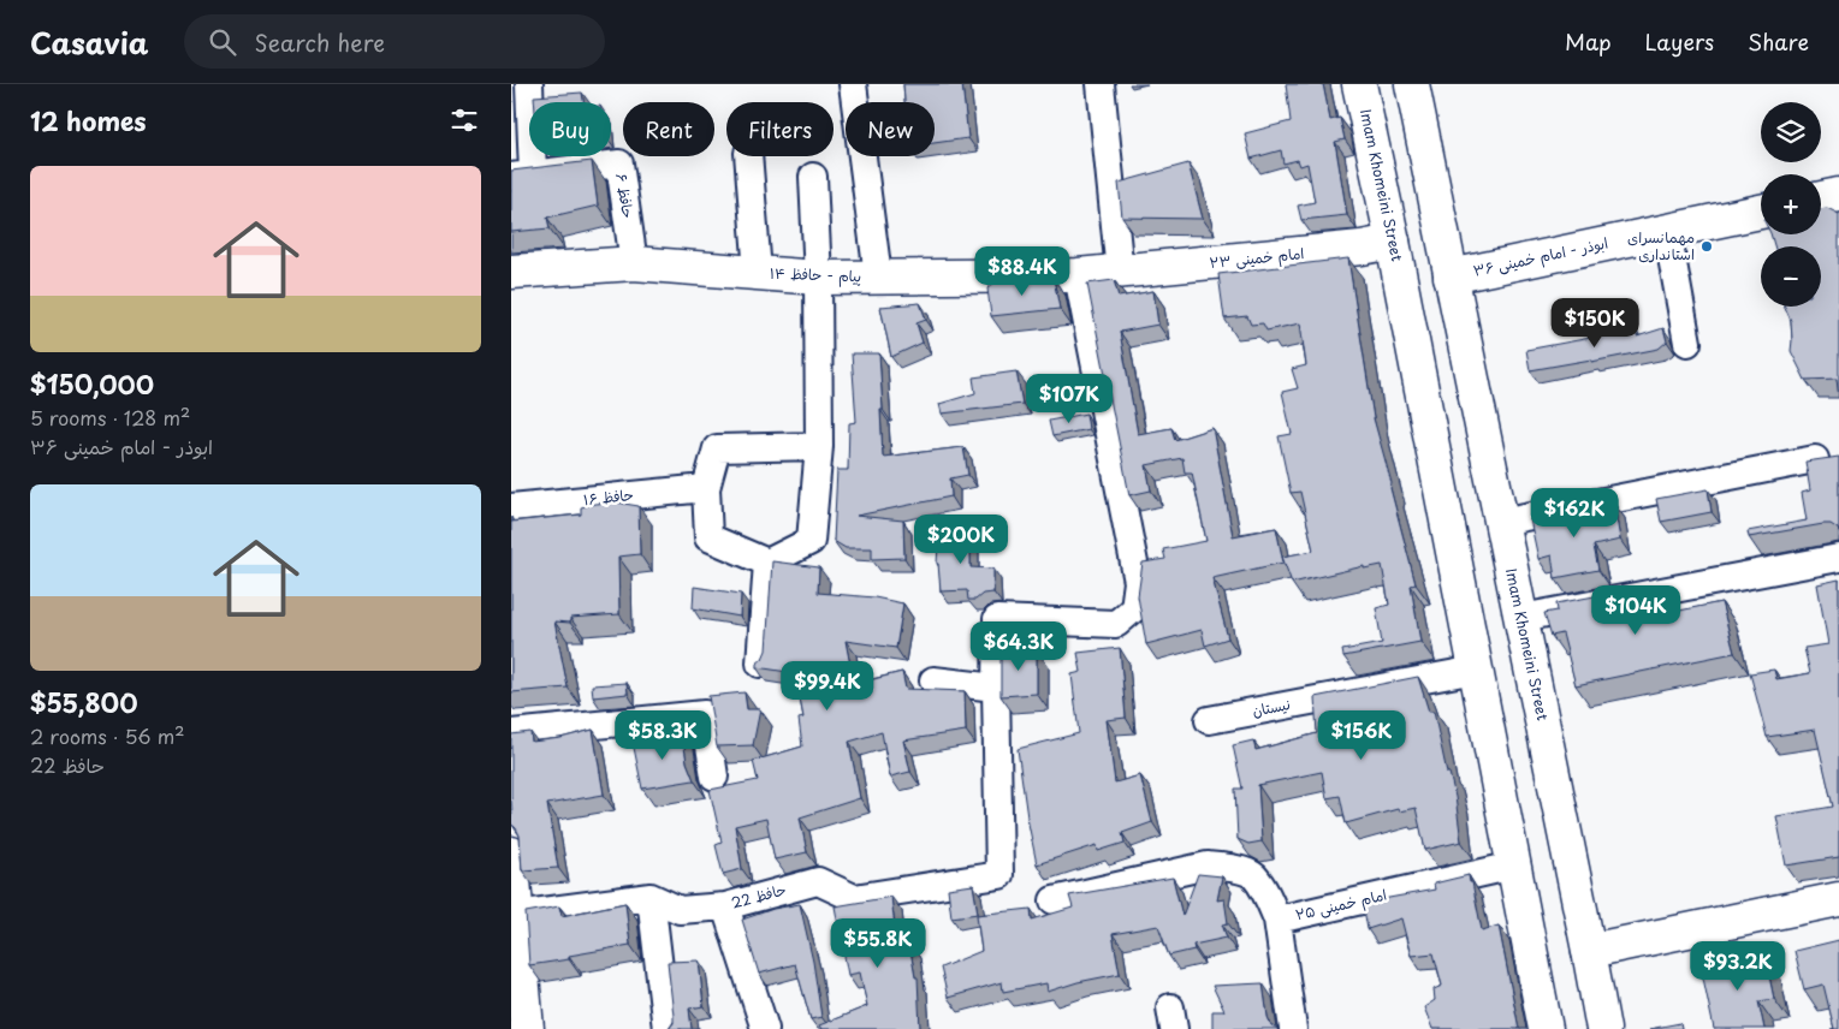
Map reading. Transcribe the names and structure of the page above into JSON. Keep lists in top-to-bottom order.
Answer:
{
  "streets": {
    "main road": [
      "Imam Khomeini Street",
      "ابوذر - امام خمینی ۳۶",
      "امام خمینی ۲۳",
      "پیام - حافظ ۱۴"
    ],
    "street": [
      "حافظ ۶",
      "حافظ ۱۶",
      "نیستان",
      "حافظ 22",
      "امام خمینی ۲۵"
    ]
  },
  "crossings": [
    ["Imam Khomeini Street", "ابوذر - امام خمینی ۳۶"],
    ["Imam Khomeini Street", "امام خمینی ۲۳"],
    ["Imam Khomeini Street", "نیستان"],
    ["Imam Khomeini Street", "امام خمینی ۲۵"],
    ["حافظ ۶", "پیام - حافظ ۱۴"],
    ["امام خمینی ۲۳", "پیام - حافظ ۱۴"]
  ],
  "places": ["مهمانسرای استانداری"],
  "page": {
    "header": "Casavia",
    "search": "Search here",
    "nav": ["Map", "Layers", "Share"],
    "heading": "12 homes",
    "map_buttons": ["+", "−"],
    "chip": [
      "Buy",
      "Rent",
      "Filters",
      "New"
    ],
    "list": [
      {
        "name": "$150,000",
        "note": "5 rooms · 128 m² · ابوذر - امام خمینی ۳۶"
      },
      {
        "name": "$55,800",
        "note": "2 rooms · 56 m² · حافظ 22"
      }
    ],
    "price": [
      "$88.4K",
      "$150K",
      "$107K",
      "$162K",
      "$200K",
      "$104K",
      "$64.3K",
      "$99.4K",
      "$58.3K",
      "$156K",
      "$55.8K",
      "$93.2K"
    ]
  }
}
